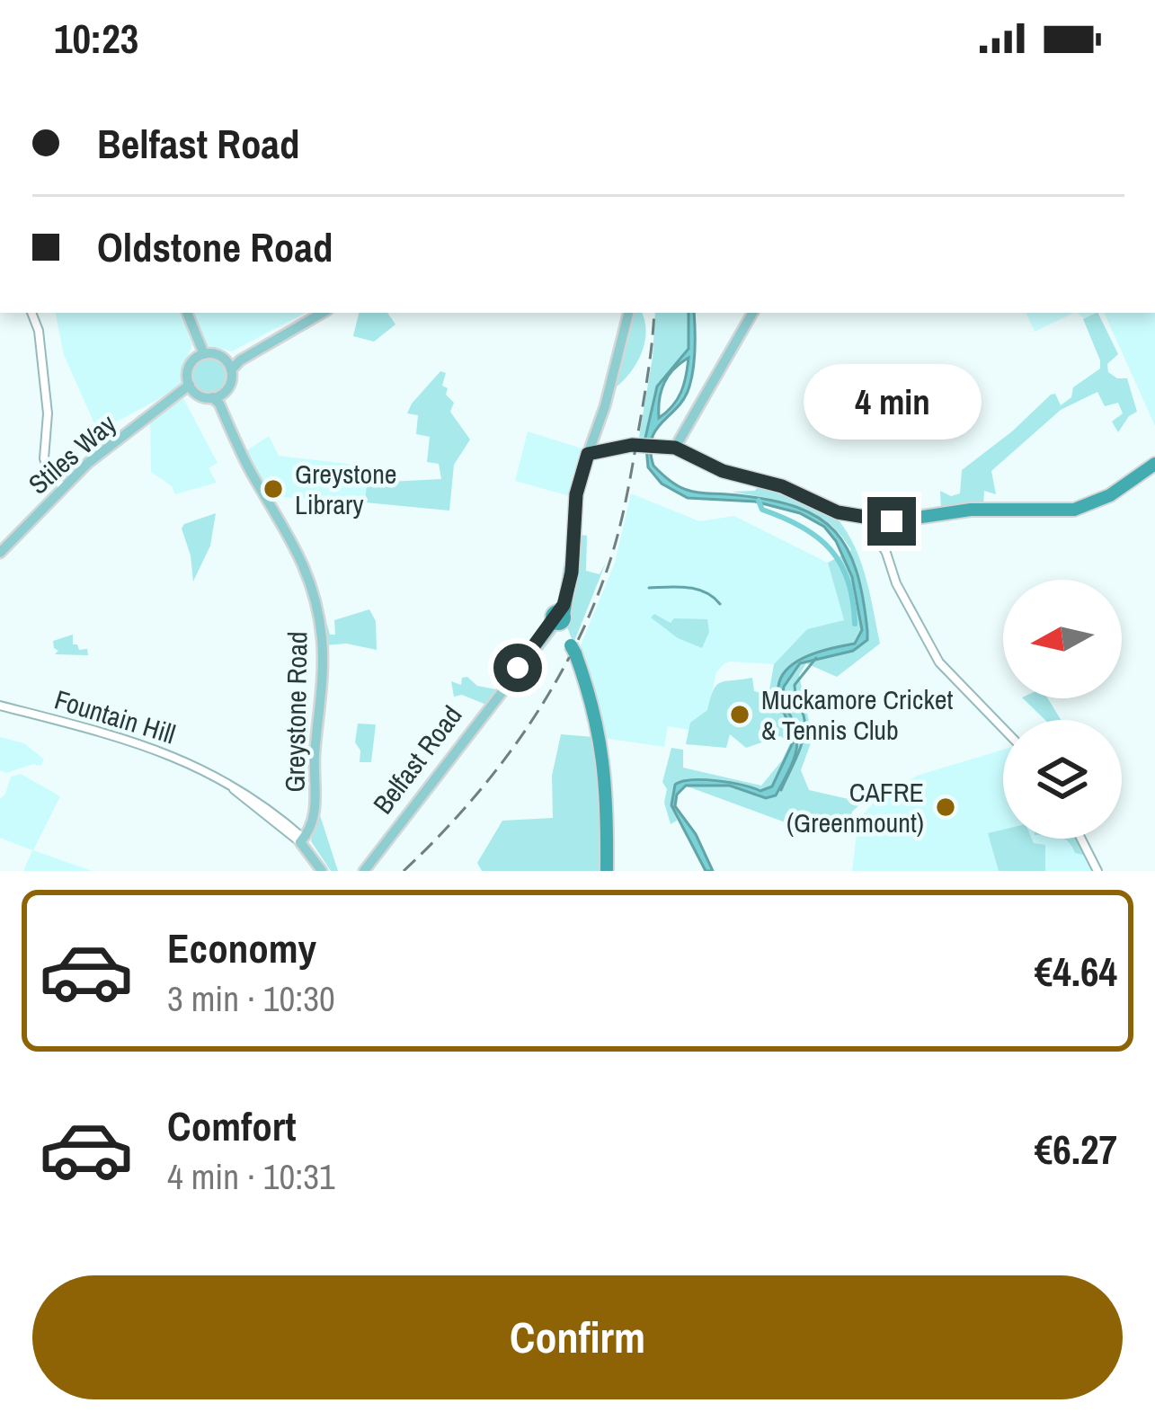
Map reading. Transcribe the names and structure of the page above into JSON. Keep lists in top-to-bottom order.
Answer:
{
  "streets": {
    "highway": ["Belfast Road"],
    "main road": ["Stiles Way", "Greystone Road", "Fountain Hill"]
  },
  "crossings": [
    ["Stiles Way", "Greystone Road"],
    ["Greystone Road", "Fountain Hill"]
  ],
  "places": ["Greystone Library", "Muckamore Cricket & Tennis Club", "CAFRE (Greenmount)"],
  "north": "left",
  "page": {
    "status": "10:23",
    "banner": ["Belfast Road", "Oldstone Road"],
    "bubble": "4 min",
    "list": [
      {
        "name": "Economy",
        "note": "3 min · 10:30",
        "value": "€4.64"
      },
      {
        "name": "Comfort",
        "note": "4 min · 10:31",
        "value": "€6.27"
      }
    ],
    "buttons": "Confirm"
  }
}
